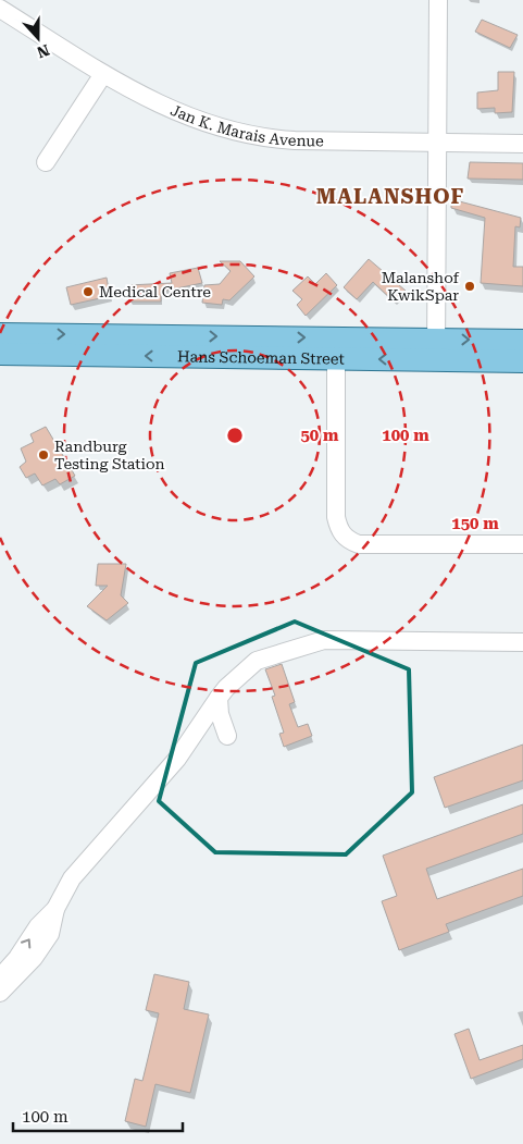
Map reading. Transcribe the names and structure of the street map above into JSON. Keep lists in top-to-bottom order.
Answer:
{
  "streets": {
    "main road": ["Hans Schoeman Street"],
    "street": ["Jan K. Marais Avenue"]
  },
  "districts": ["MALANSHOF"],
  "places": ["Malanshof KwikSpar", "Medical Centre", "Randburg Testing Station"],
  "scale_bar": "100 m",
  "north": "bottom",
  "rings": ["50 m", "100 m", "150 m"]
}
